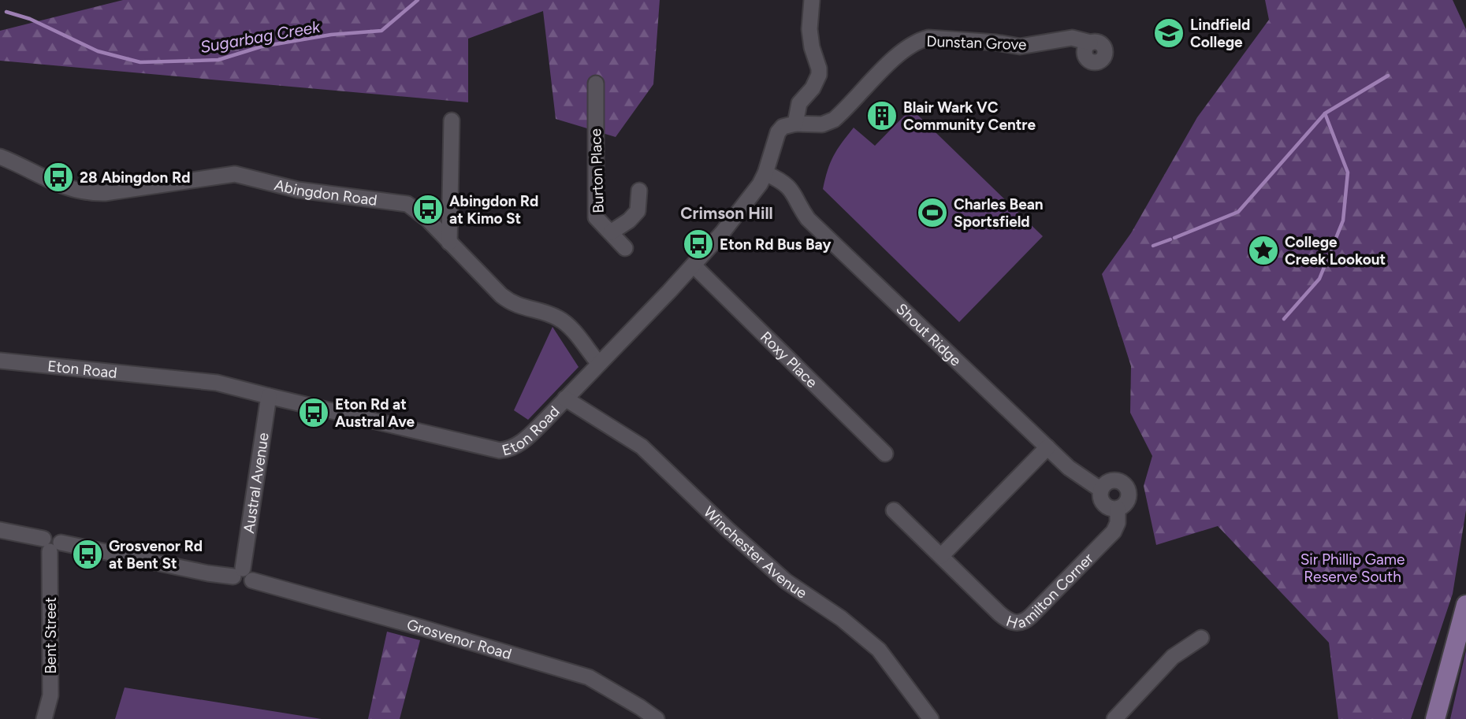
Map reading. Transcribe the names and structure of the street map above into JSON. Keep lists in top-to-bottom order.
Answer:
{
  "streets": {
    "street": [
      "Dunstan Grove",
      "Burton Place",
      "Abingdon Road",
      "Shout Ridge",
      "Roxy Place",
      "Eton Road",
      "Austral Avenue",
      "Winchester Avenue",
      "Hamilton Corner",
      "Bent Street",
      "Grosvenor Road"
    ]
  },
  "crossings": [
    ["Dunstan Grove", "Eton Road"],
    ["Abingdon Road", "Eton Road"],
    ["Shout Ridge", "Eton Road"],
    ["Shout Ridge", "Hamilton Corner"],
    ["Roxy Place", "Eton Road"],
    ["Eton Road", "Austral Avenue"],
    ["Eton Road", "Winchester Avenue"],
    ["Austral Avenue", "Grosvenor Road"],
    ["Bent Street", "Grosvenor Road"]
  ],
  "districts": ["Crimson Hill"],
  "water": ["Sugarbag Creek"],
  "parks": ["Sir Phillip Game Reserve South"],
  "places": {
    "school or university": ["Lindfield College"],
    "building": ["Blair Wark VC Community Centre"],
    "bus stop": [
      "28 Abingdon Rd",
      "Abingdon Rd at Kimo St",
      "Eton Rd Bus Bay",
      "Eton Rd at Austral Ave",
      "Grosvenor Rd at Bent St"
    ],
    "sports": ["Charles Bean Sportsfield"],
    "place": ["College Creek Lookout"]
  }
}
